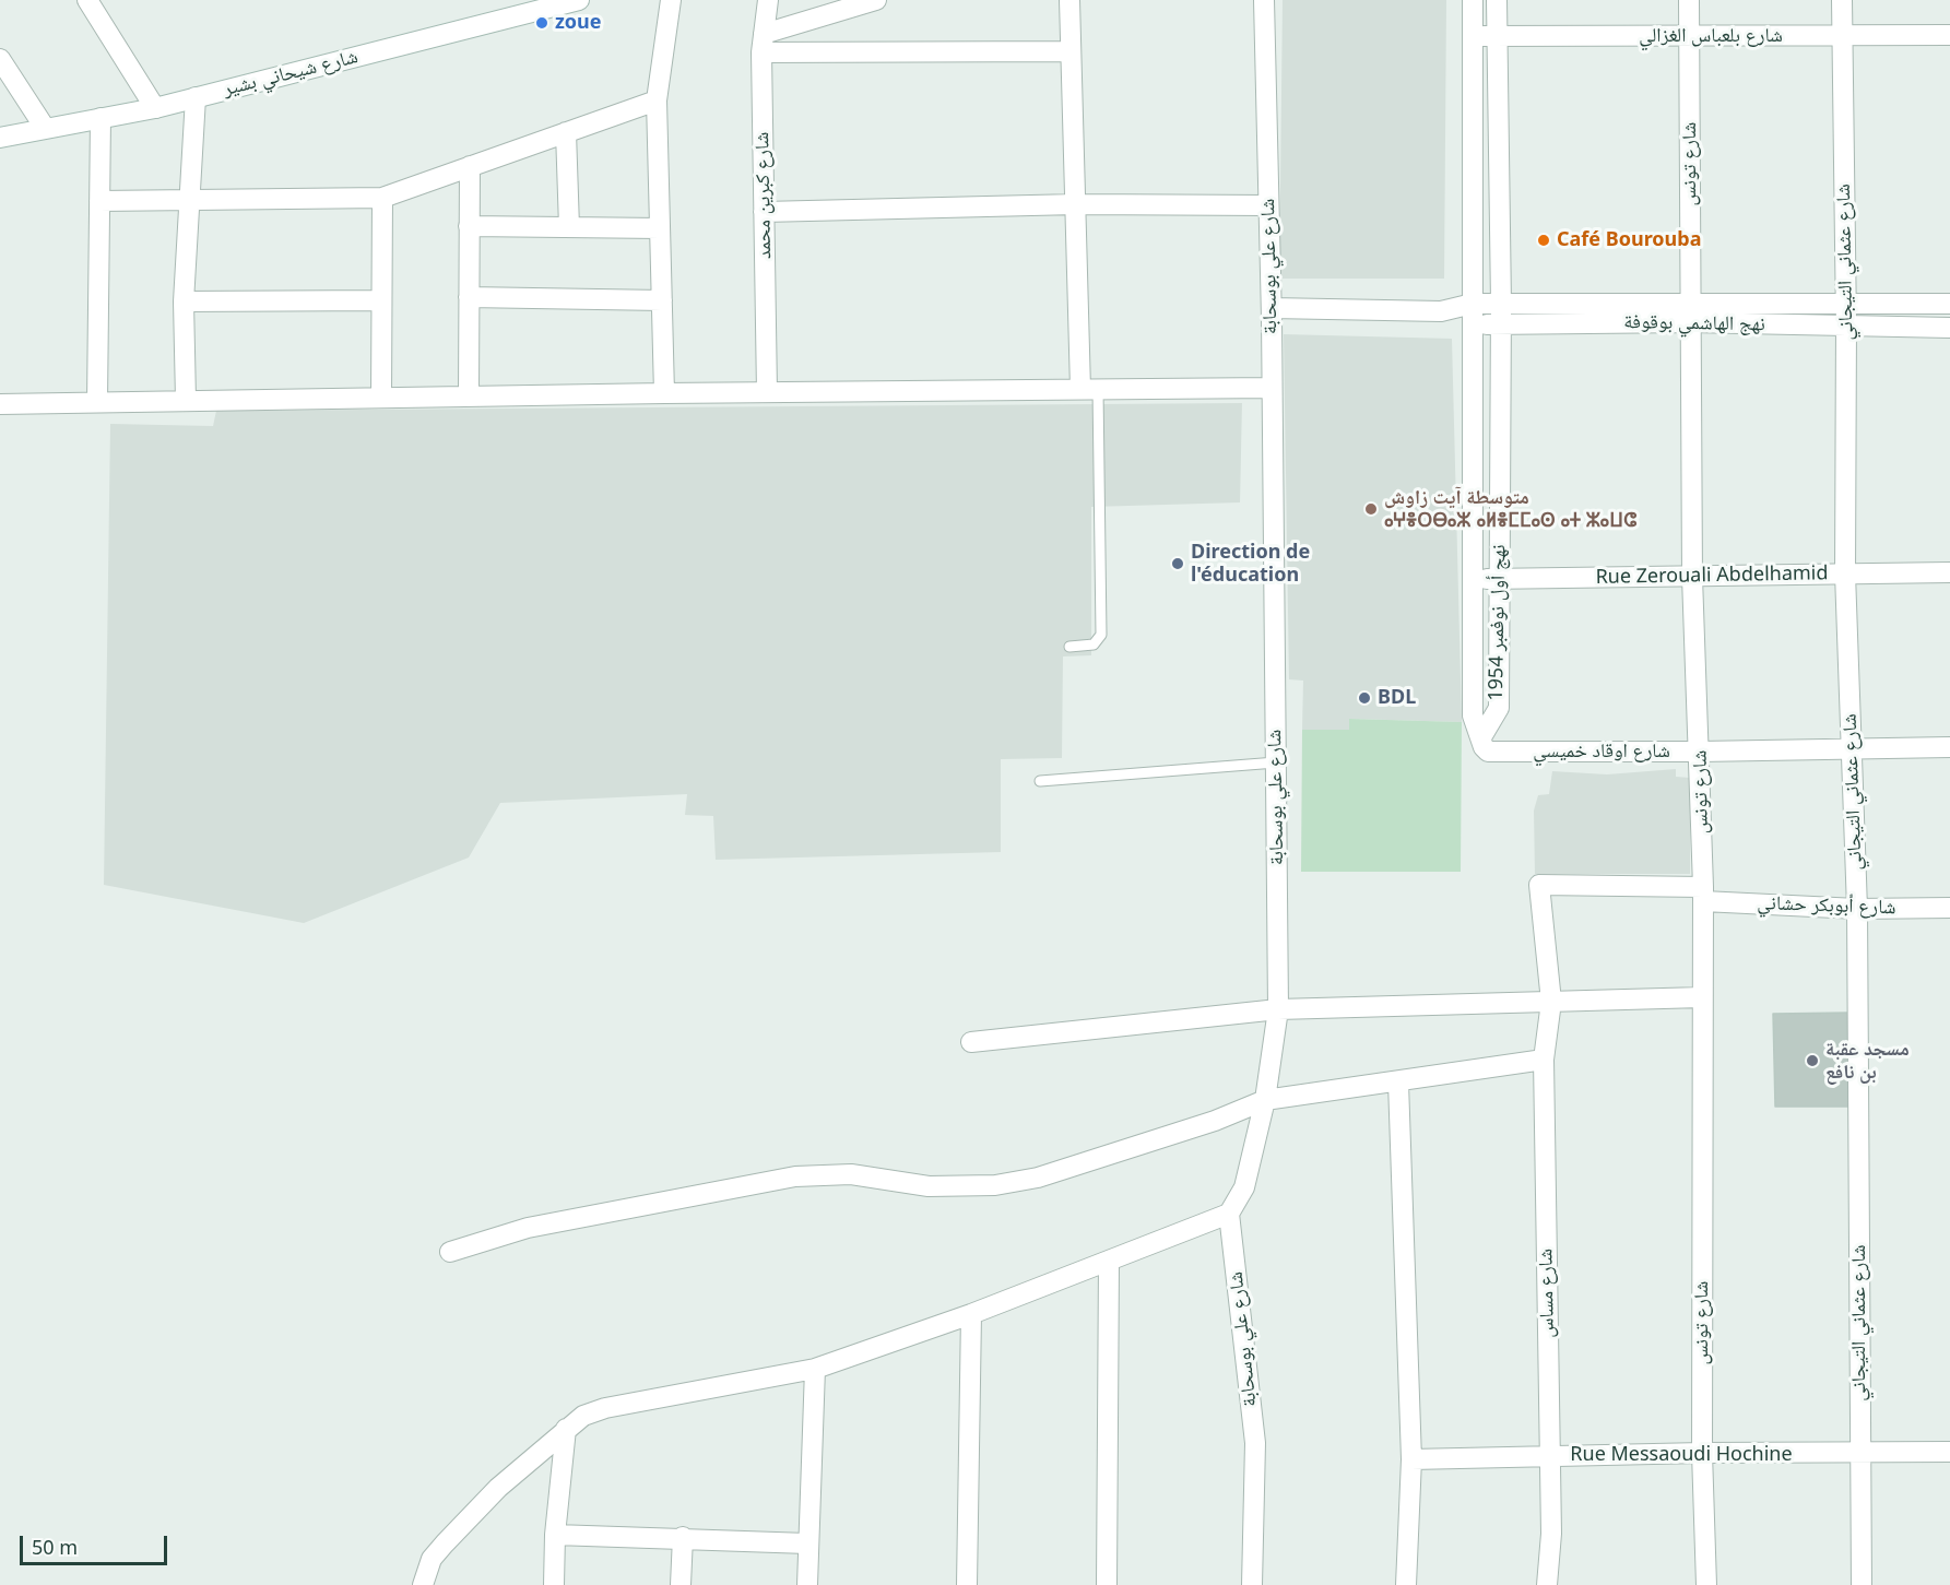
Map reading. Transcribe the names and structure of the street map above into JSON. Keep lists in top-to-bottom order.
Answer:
{
  "streets": {
    "street": [
      "شارع بلعباس الغزالي",
      "شارع شيحاني بشير",
      "شارع تونس",
      "شارع كبرين محمد",
      "شارع عثماني التيجاني",
      "شارع علي بوسحابة",
      "نهج الهاشمي بوقوفة",
      "Rue Zerouali Abdelhamid",
      "نهج أول نوفمبر 1954",
      "شارع اوقاد خميسي",
      "شارع أبوبكر حشاني",
      "شارع مساس",
      "Rue Messaoudi Hochine"
    ]
  },
  "crossings": [
    ["شارع بلعباس الغزالي", "شارع تونس"],
    ["شارع بلعباس الغزالي", "شارع عثماني التيجاني"],
    ["شارع بلعباس الغزالي", "نهج أول نوفمبر 1954"],
    ["شارع تونس", "نهج الهاشمي بوقوفة"],
    ["شارع تونس", "Rue Zerouali Abdelhamid"],
    ["شارع تونس", "شارع اوقاد خميسي"],
    ["شارع تونس", "شارع أبوبكر حشاني"],
    ["شارع تونس", "Rue Messaoudi Hochine"],
    ["شارع عثماني التيجاني", "نهج الهاشمي بوقوفة"],
    ["شارع عثماني التيجاني", "Rue Zerouali Abdelhamid"],
    ["شارع عثماني التيجاني", "شارع اوقاد خميسي"],
    ["شارع عثماني التيجاني", "شارع أبوبكر حشاني"],
    ["شارع عثماني التيجاني", "Rue Messaoudi Hochine"],
    ["شارع علي بوسحابة", "نهج الهاشمي بوقوفة"],
    ["نهج الهاشمي بوقوفة", "نهج أول نوفمبر 1954"],
    ["Rue Zerouali Abdelhamid", "نهج أول نوفمبر 1954"],
    ["نهج أول نوفمبر 1954", "شارع اوقاد خميسي"],
    ["شارع أبوبكر حشاني", "شارع مساس"],
    ["شارع مساس", "Rue Messaoudi Hochine"]
  ],
  "places": [
    "zoue",
    "Café Bourouba",
    "متوسطة آيت زاوش ⴰⵖⴻⵔⴱⴰⵣ ⴰⵍⴻⵎⵎⴰⵙ ⴰⵜ ⵣⴰⵡⵛ",
    "Direction de l'éducation",
    "BDL",
    "مسجد عقبة بن نافع"
  ],
  "scale_bar": "50 m"
}
